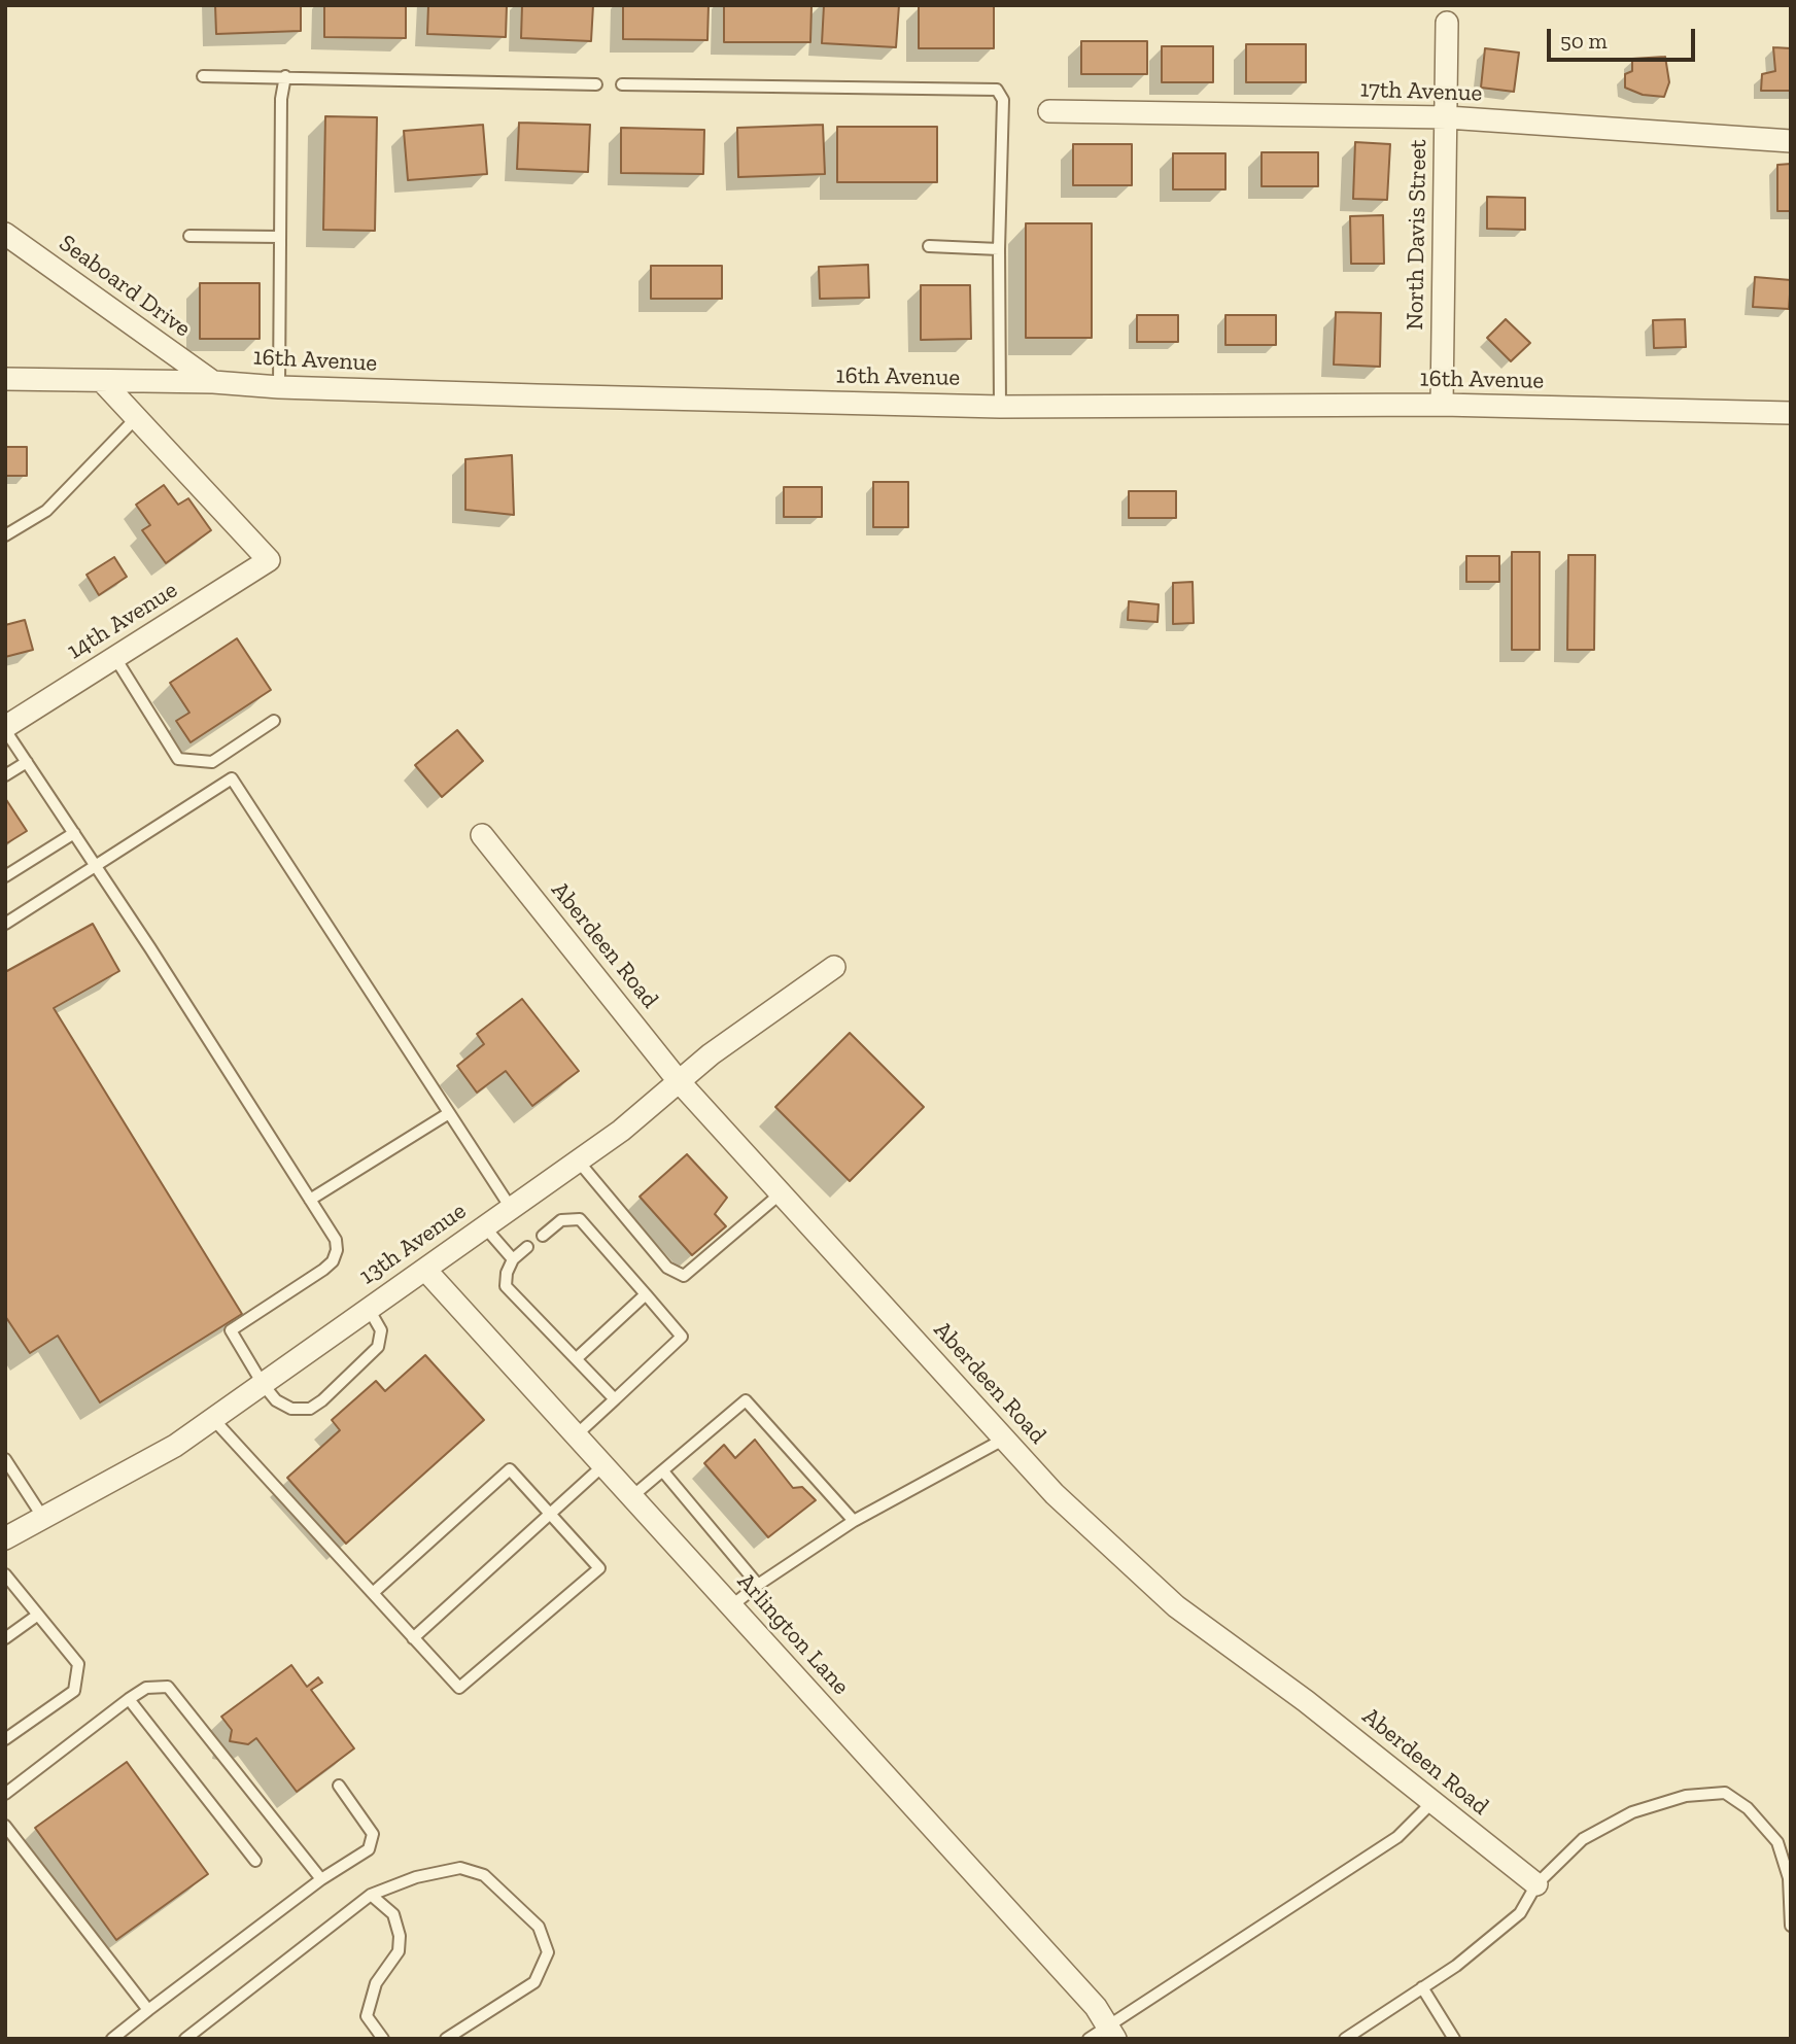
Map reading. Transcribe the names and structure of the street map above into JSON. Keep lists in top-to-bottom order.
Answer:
{
  "streets": {
    "street": [
      "17th Avenue",
      "North Davis Street",
      "Seaboard Drive",
      "16th Avenue",
      "14th Avenue",
      "Aberdeen Road",
      "13th Avenue",
      "Arlington Lane"
    ]
  },
  "crossings": [
    ["17th Avenue", "North Davis Street"],
    ["North Davis Street", "16th Avenue"],
    ["Seaboard Drive", "16th Avenue"],
    ["Aberdeen Road", "13th Avenue"],
    ["13th Avenue", "Arlington Lane"]
  ],
  "scale_bar": "50 m"
}
